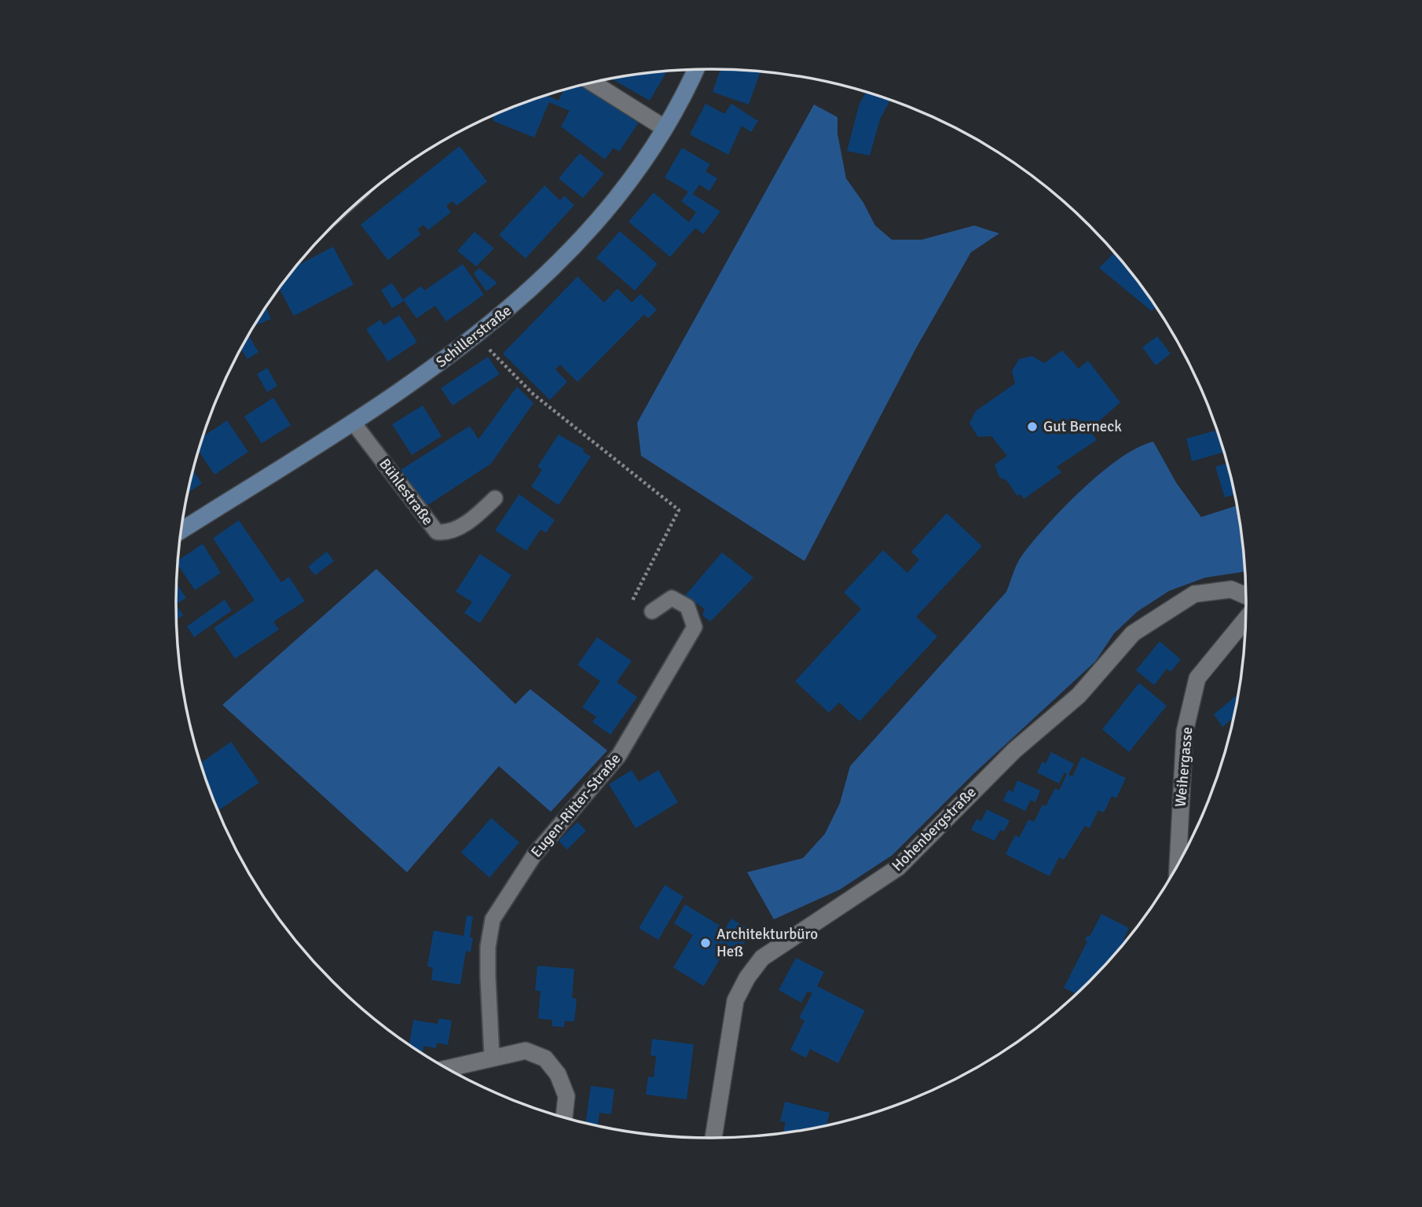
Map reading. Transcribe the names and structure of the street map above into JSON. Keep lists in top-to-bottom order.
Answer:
{
  "streets": {
    "main road": ["Schillerstraße"],
    "street": ["Weihergasse", "Hohenbergstraße"],
    "lane": ["Bühlestraße", "Eugen-Ritter-Straße"]
  },
  "crossings": [
    ["Schillerstraße", "Bühlestraße"]
  ],
  "places": ["Gut Berneck", "Architekturbüro Heß"]
}
